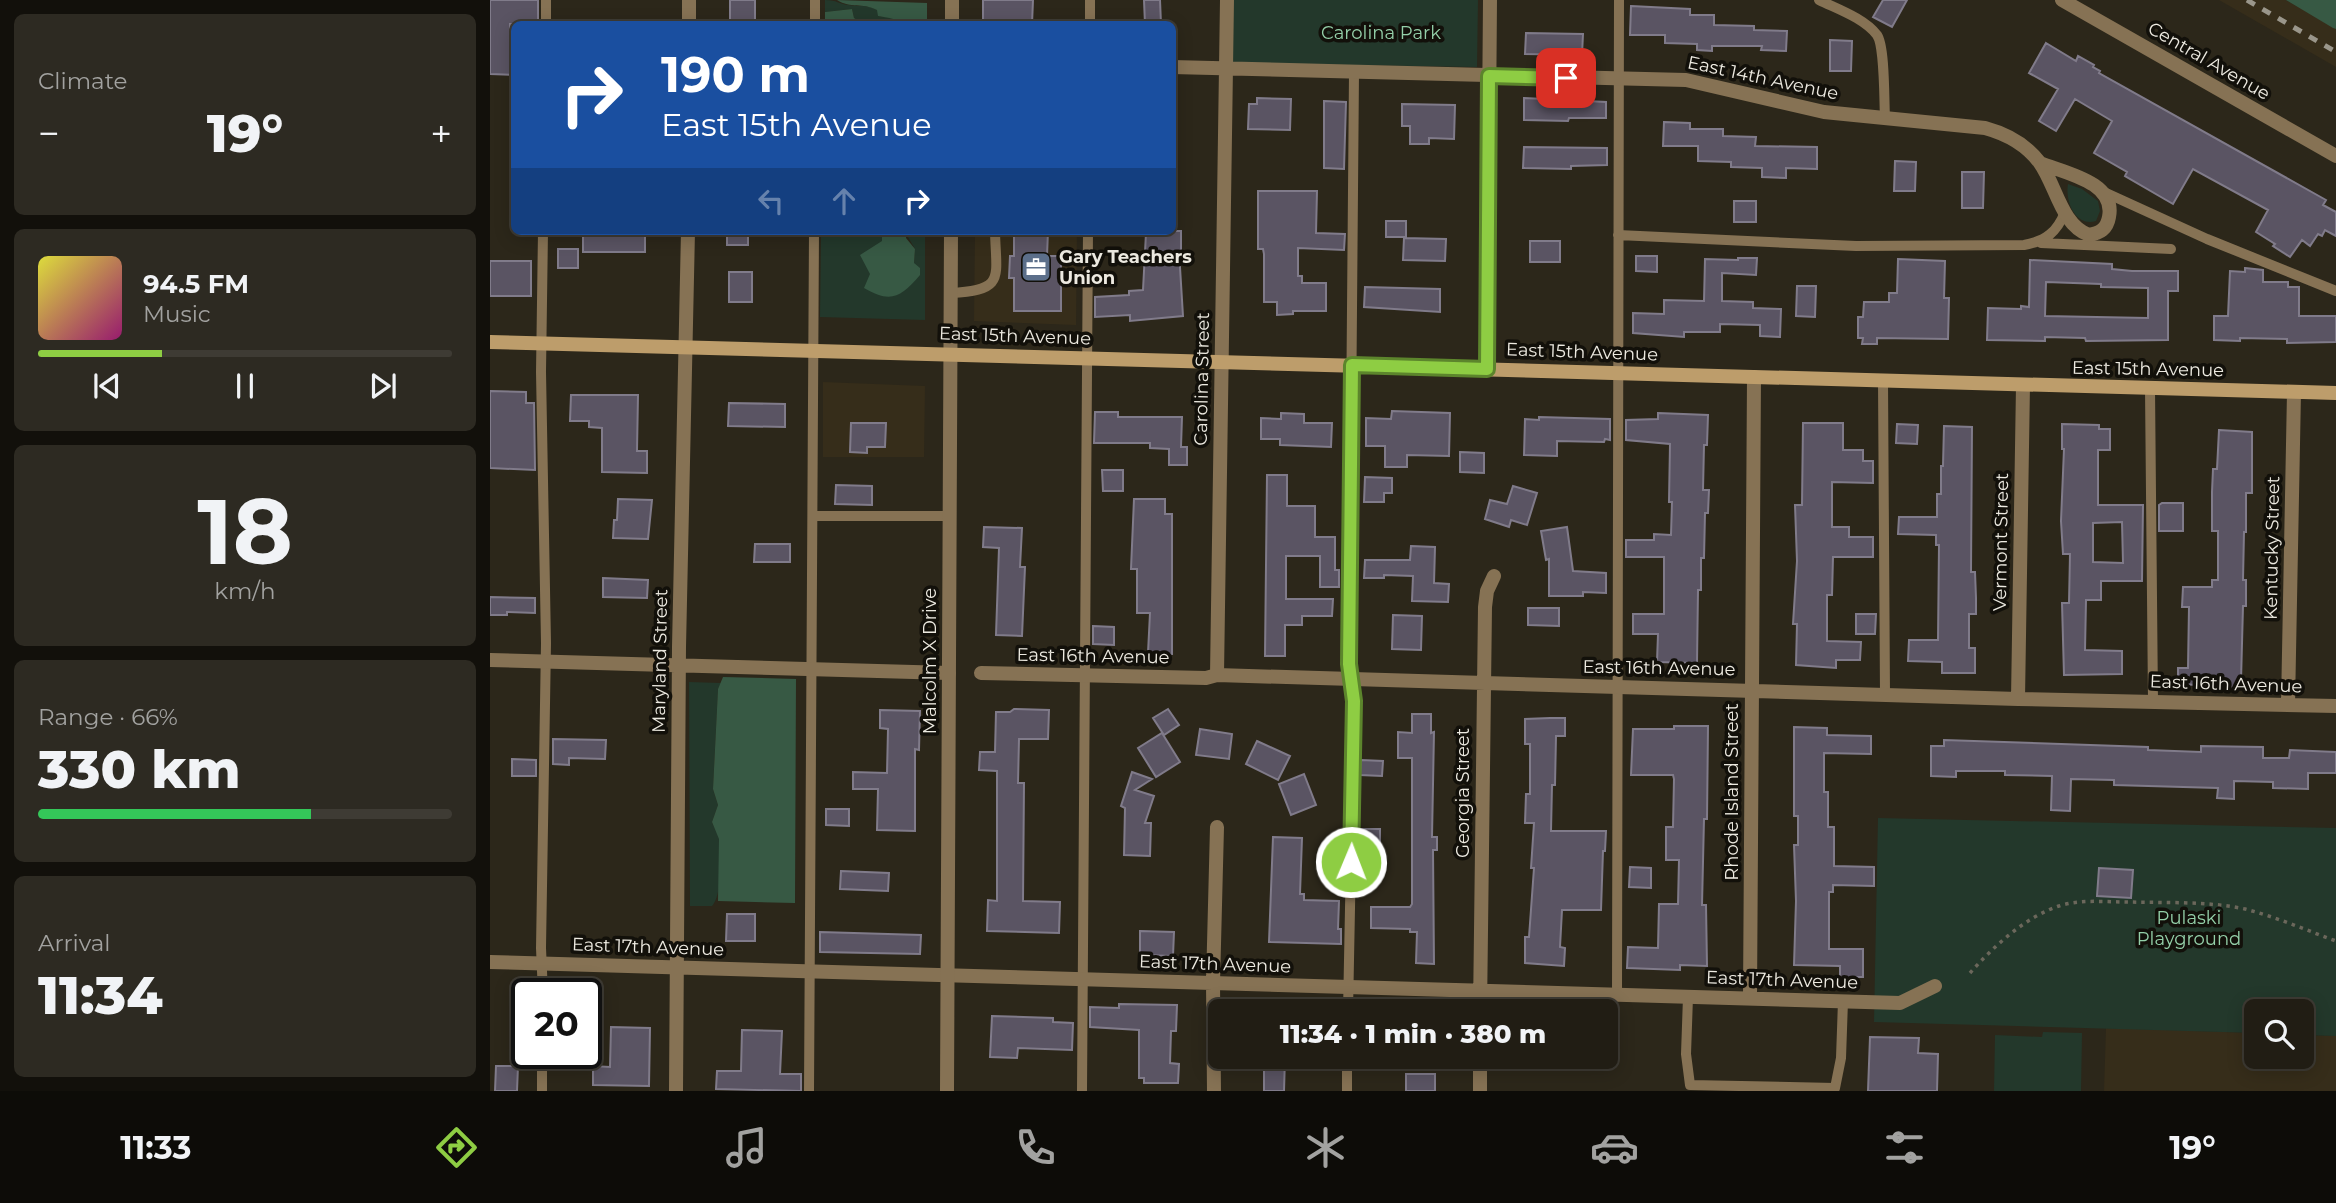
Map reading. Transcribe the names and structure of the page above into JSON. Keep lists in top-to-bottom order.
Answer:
{
  "streets": {
    "main road": ["East 15th Avenue"],
    "street": [
      "Central Avenue",
      "East 14th Avenue",
      "Carolina Street",
      "Vermont Street",
      "Kentucky Street",
      "East 16th Avenue",
      "Maryland Street",
      "Malcolm X Drive",
      "Rhode Island Street",
      "Georgia Street",
      "East 17th Avenue"
    ]
  },
  "crossings": [
    ["East 14th Avenue", "Carolina Street"],
    ["East 15th Avenue", "Carolina Street"],
    ["East 15th Avenue", "Vermont Street"],
    ["East 15th Avenue", "Kentucky Street"],
    ["East 15th Avenue", "Maryland Street"],
    ["East 15th Avenue", "Malcolm X Drive"],
    ["East 15th Avenue", "Rhode Island Street"],
    ["Carolina Street", "East 16th Avenue"],
    ["Vermont Street", "East 16th Avenue"],
    ["Kentucky Street", "East 16th Avenue"],
    ["East 16th Avenue", "Rhode Island Street"],
    ["East 16th Avenue", "Georgia Street"],
    ["Maryland Street", "East 17th Avenue"],
    ["Malcolm X Drive", "East 17th Avenue"],
    ["Rhode Island Street", "East 17th Avenue"],
    ["Georgia Street", "East 17th Avenue"]
  ],
  "parks": ["Carolina Park", "Pulaski Playground"],
  "places": {
    "office": ["Gary Teachers Union"]
  },
  "page": {
    "tile": [
      "Climate",
      ["18", "km/h"],
      ["Range · 66%", "330 km"],
      ["Arrival", "11:34"]
    ],
    "turn": ["190 m", "East 15th Avenue"],
    "heat": ["−", "19°", "+"],
    "song": ["94.5 FM", "Music"],
    "limit": "20",
    "trip": "11:34 · 1 min · 380 m",
    "tabs": ["11:33", "19°"]
  }
}
